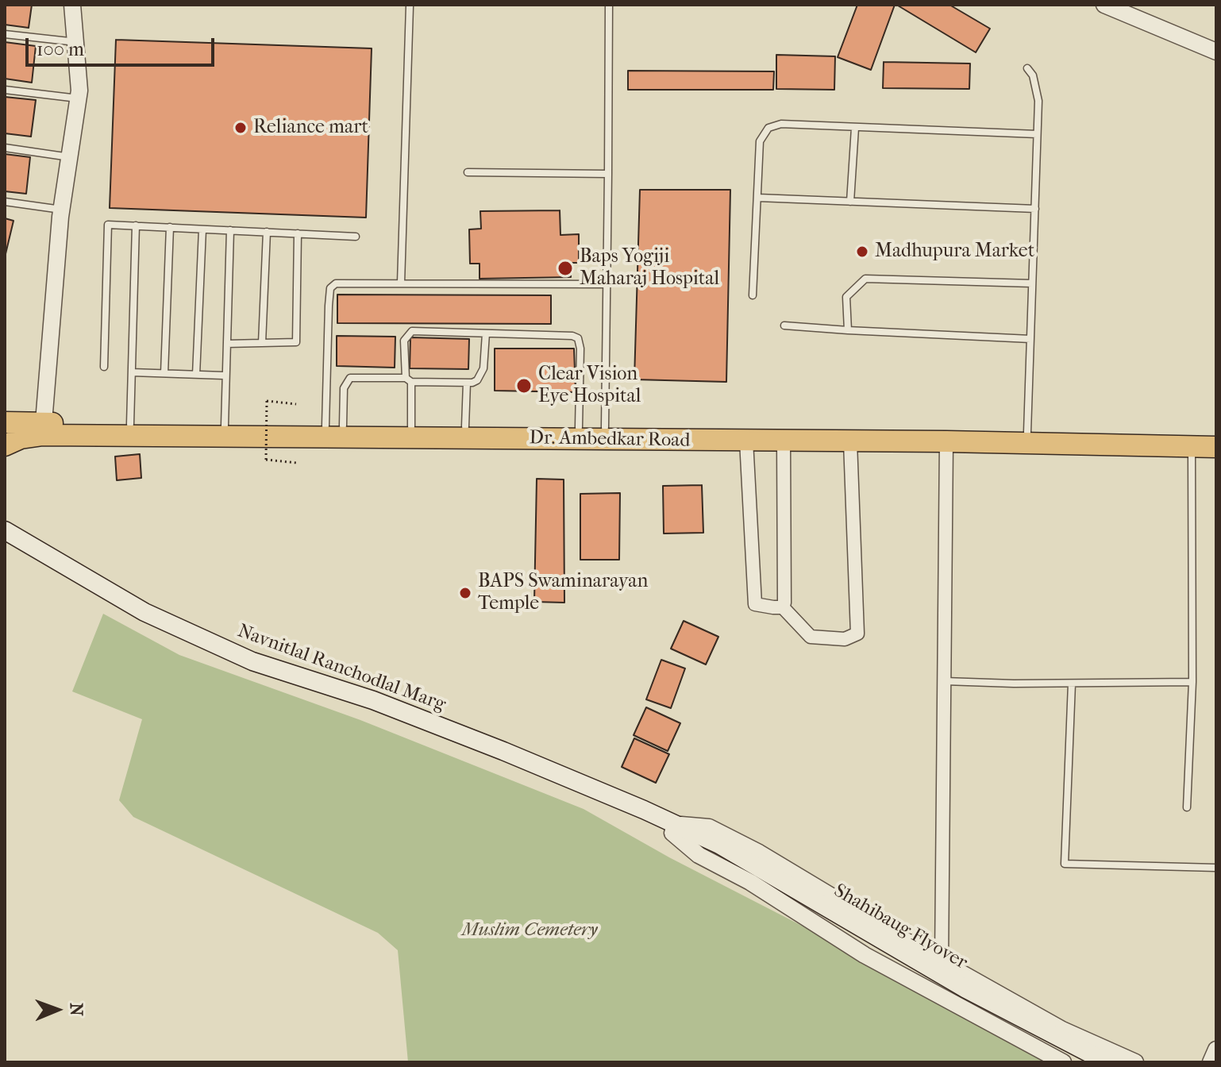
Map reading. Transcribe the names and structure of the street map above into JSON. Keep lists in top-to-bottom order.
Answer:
{
  "streets": {
    "main road": ["Dr. Ambedkar Road", "Navnitlal Ranchodlal Marg", "Shahibaug Flyover"]
  },
  "crossings": [
    ["Navnitlal Ranchodlal Marg", "Shahibaug Flyover"]
  ],
  "parks": ["Muslim Cemetery"],
  "places": [
    "Reliance mart",
    "Madhupura Market",
    "Baps Yogiji Maharaj Hospital",
    "Clear Vision Eye Hospital",
    "BAPS Swaminarayan Temple"
  ],
  "scale_bar": "100 m",
  "north": "right"
}
